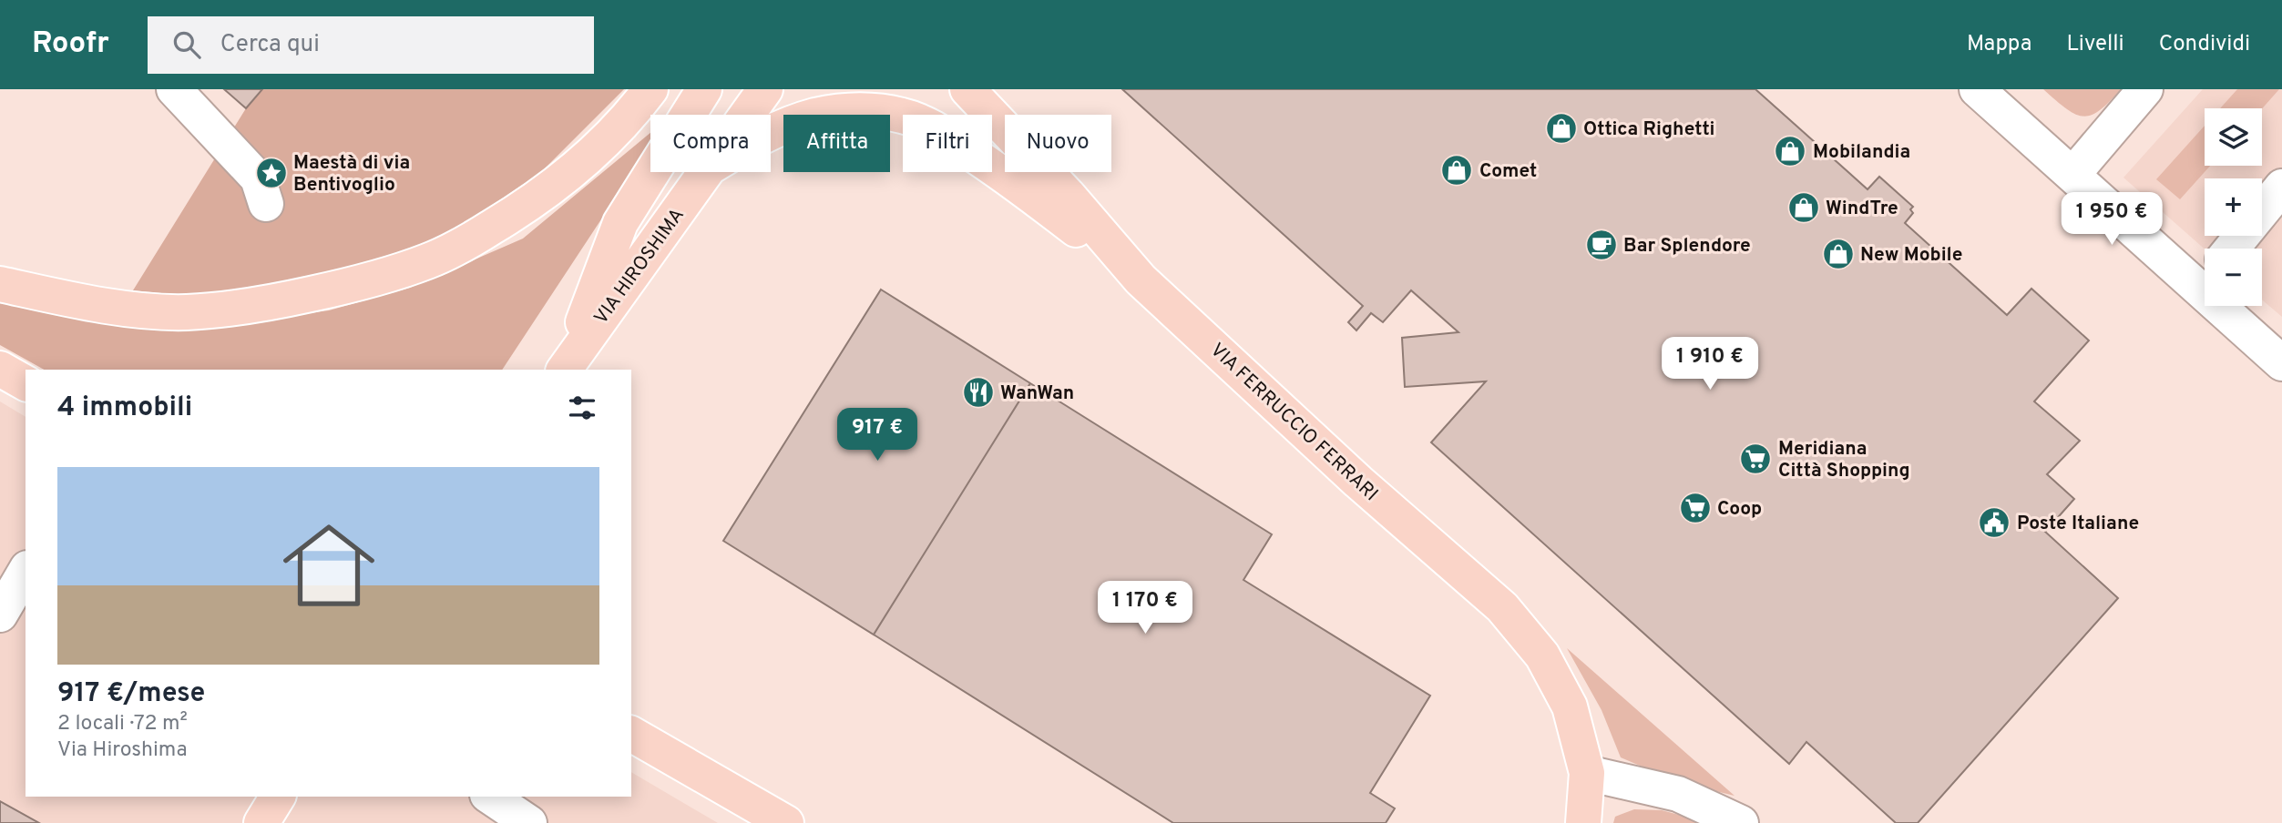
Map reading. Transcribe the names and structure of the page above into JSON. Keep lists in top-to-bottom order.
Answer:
{
  "streets": {
    "main road": ["VIA HIROSHIMA", "VIA FERRUCCIO FERRARI"]
  },
  "crossings": [
    ["VIA HIROSHIMA", "VIA FERRUCCIO FERRARI"]
  ],
  "places": {
    "shop": [
      "Ottica Righetti",
      "Mobilandia",
      "Comet",
      "WindTre",
      "New Mobile"
    ],
    "place": ["Maestà di via Bentivoglio"],
    "cafe": ["Bar Splendore"],
    "restaurant": ["WanWan"],
    "supermarket": ["Meridiana Città Shopping", "Coop"],
    "public building": ["Poste Italiane"]
  },
  "page": {
    "header": "Roofr",
    "search": "Cerca qui",
    "nav": ["Mappa", "Livelli", "Condividi"],
    "map_buttons": ["+", "−"],
    "chip": [
      "Compra",
      "Affitta",
      "Filtri",
      "Nuovo"
    ],
    "price": [
      "1 950 €",
      "1 910 €",
      "917 €",
      "1 170 €"
    ],
    "heading": "4 immobili",
    "list": [
      {
        "name": "917 €/mese",
        "note": "2 locali · 72 m² · Via Hiroshima"
      }
    ]
  }
}
